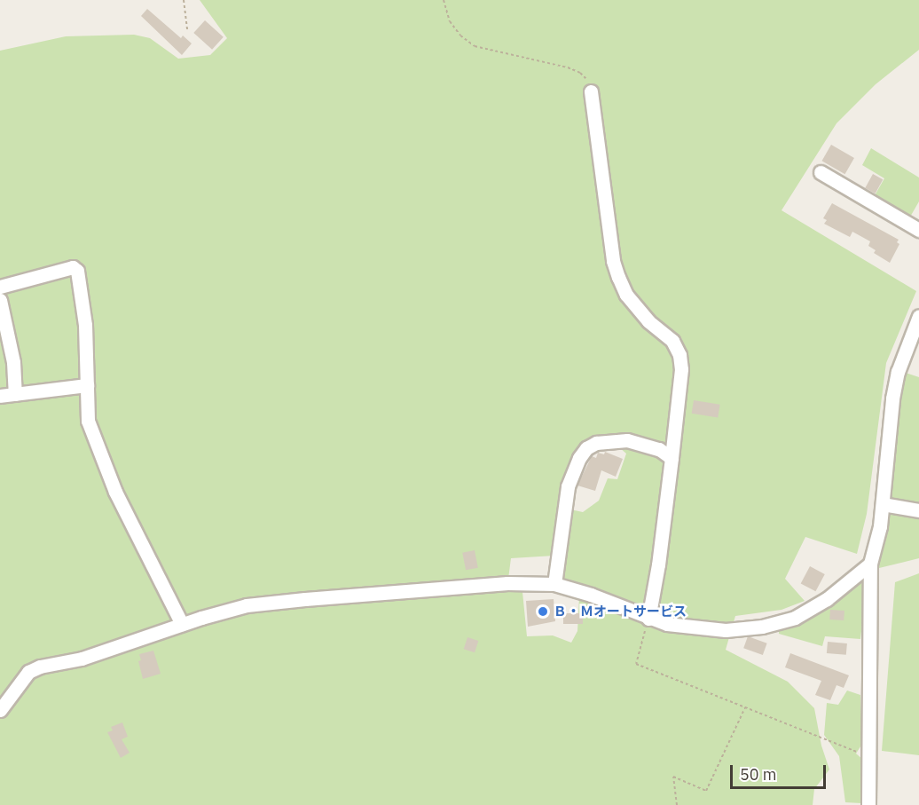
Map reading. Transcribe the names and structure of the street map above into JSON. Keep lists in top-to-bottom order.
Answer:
{
  "places": ["Ｂ・Ｍオートサービス"],
  "scale_bar": "50 m"
}
